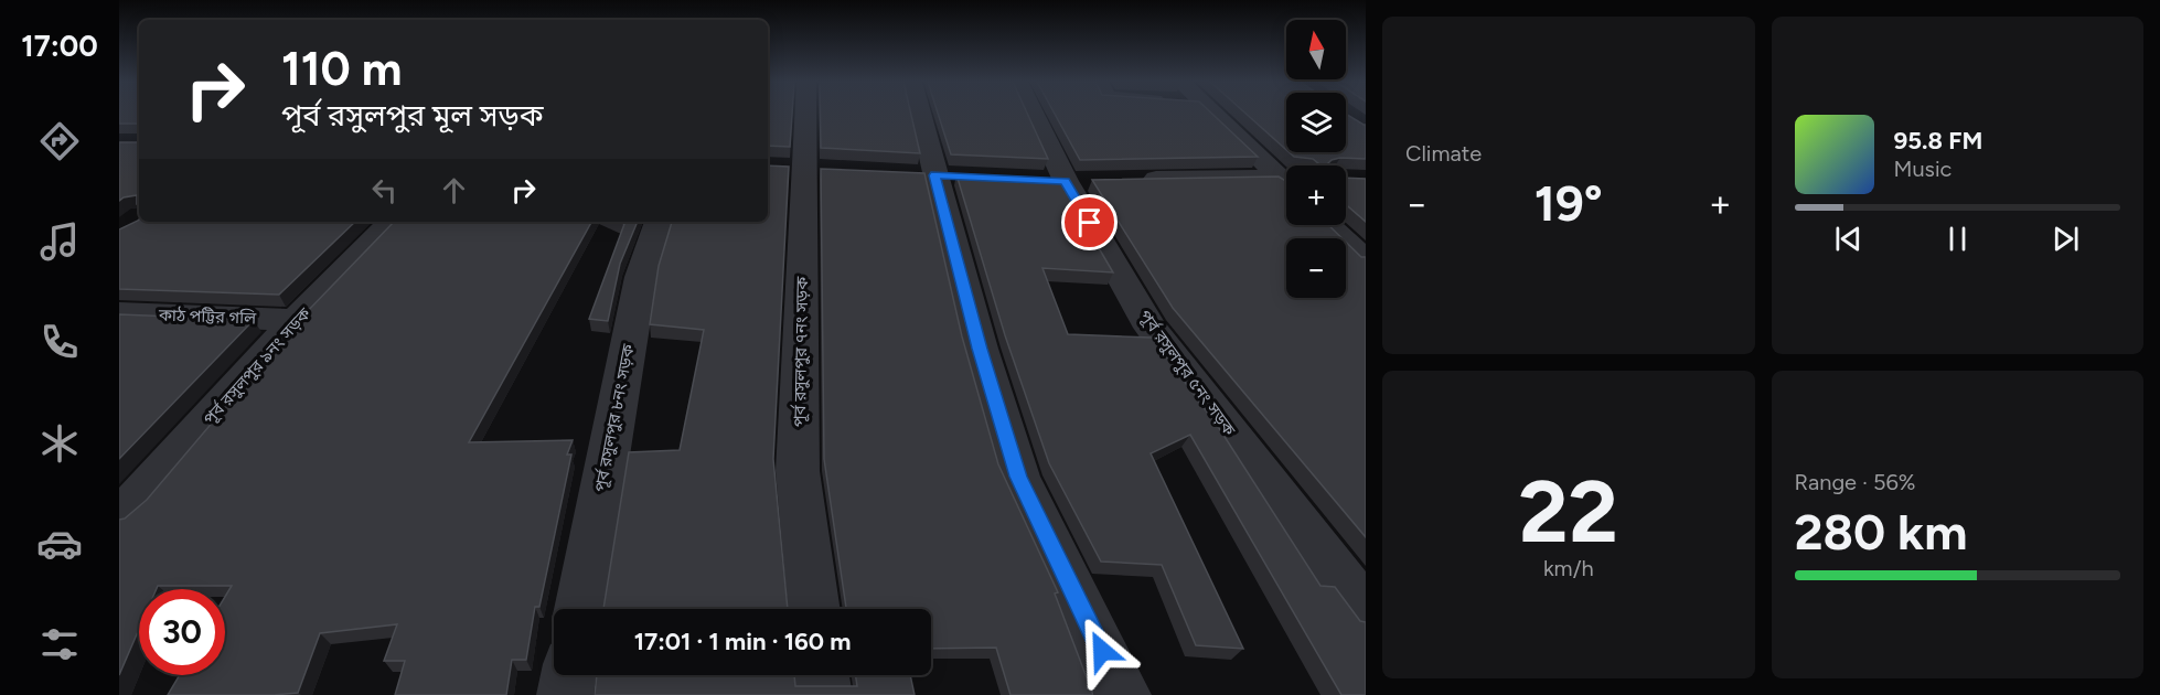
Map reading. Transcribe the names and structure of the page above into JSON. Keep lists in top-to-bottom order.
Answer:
{
  "streets": {
    "street": [
      "কাঠ পট্টির গলি",
      "পূর্ব রসুলপুর ৭নং সড়ক",
      "পূর্ব রসুলপুর ৯নং সড়ক",
      "পূর্ব রসুলপুর ৫নং সড়ক",
      "পূর্ব রসুলপুর ৮নং সড়ক"
    ]
  },
  "crossings": [
    ["কাঠ পট্টির গলি", "পূর্ব রসুলপুর ৯নং সড়ক"]
  ],
  "north": "top",
  "page": {
    "tabs": "17:00",
    "tile": [
      "Climate",
      ["22", "km/h"],
      ["Range · 56%", "280 km"]
    ],
    "map_buttons": ["+", "−"],
    "turn": ["110 m", "পূর্ব রসুলপুর মূল সড়ক"],
    "song": ["95.8 FM", "Music"],
    "heat": ["−", "19°", "+"],
    "limit": "30",
    "trip": "17:01 · 1 min · 160 m"
  }
}
